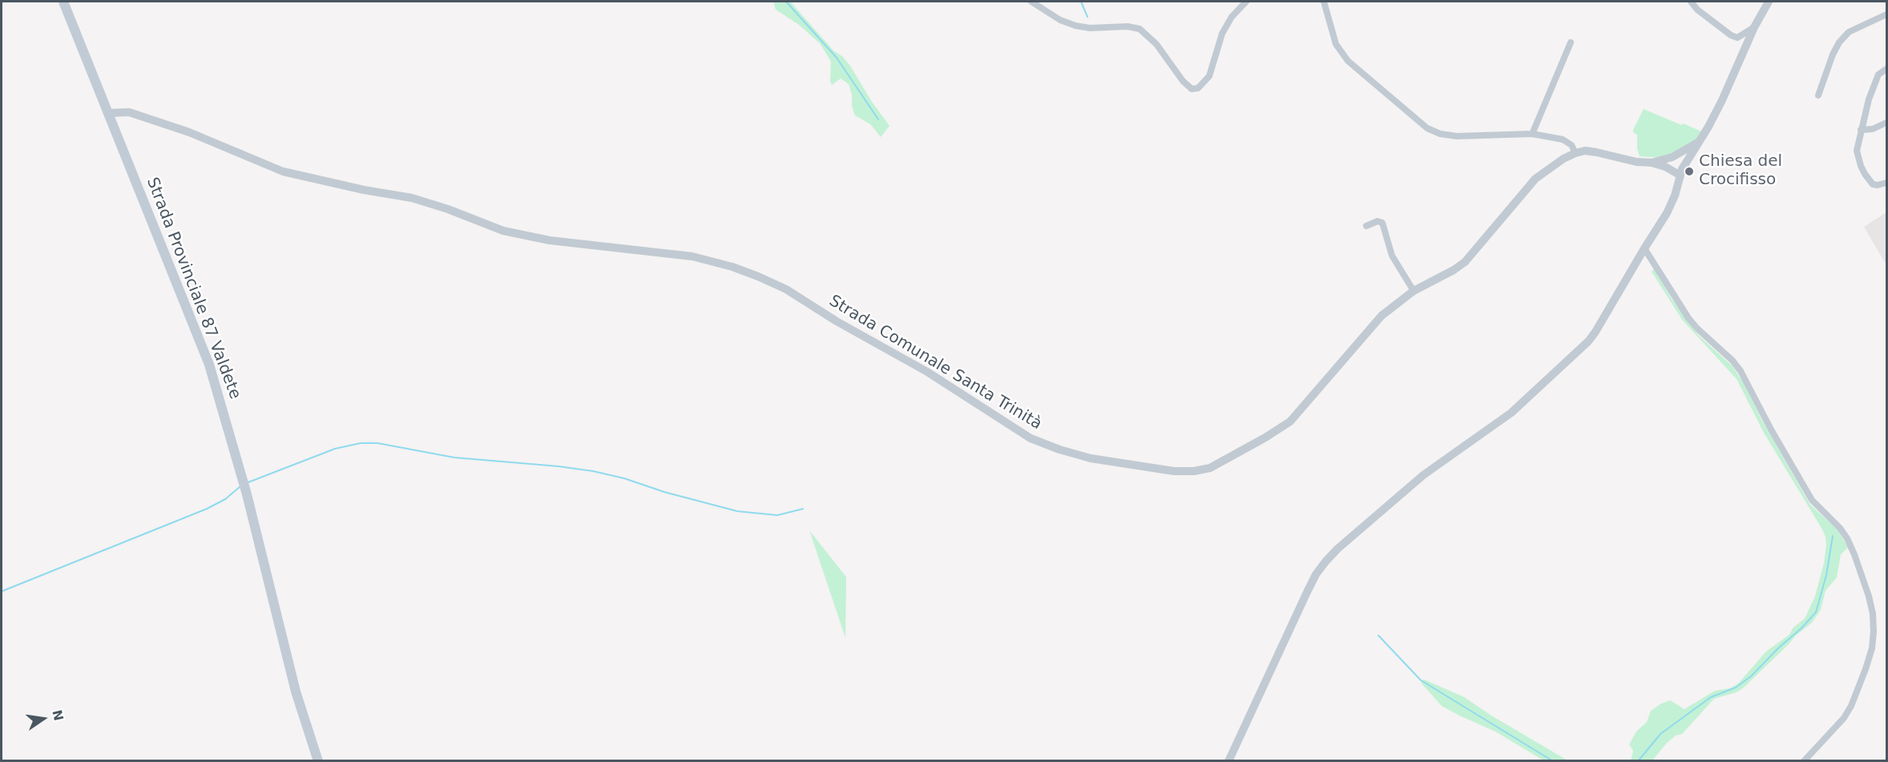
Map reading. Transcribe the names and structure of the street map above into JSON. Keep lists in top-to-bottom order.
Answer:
{
  "streets": {
    "main road": ["Strada Provinciale 87 Valdete"],
    "street": ["Strada Comunale Santa Trinità"]
  },
  "crossings": [
    ["Strada Provinciale 87 Valdete", "Strada Comunale Santa Trinità"]
  ],
  "places": ["Chiesa del Crocifisso"],
  "north": "right"
}
